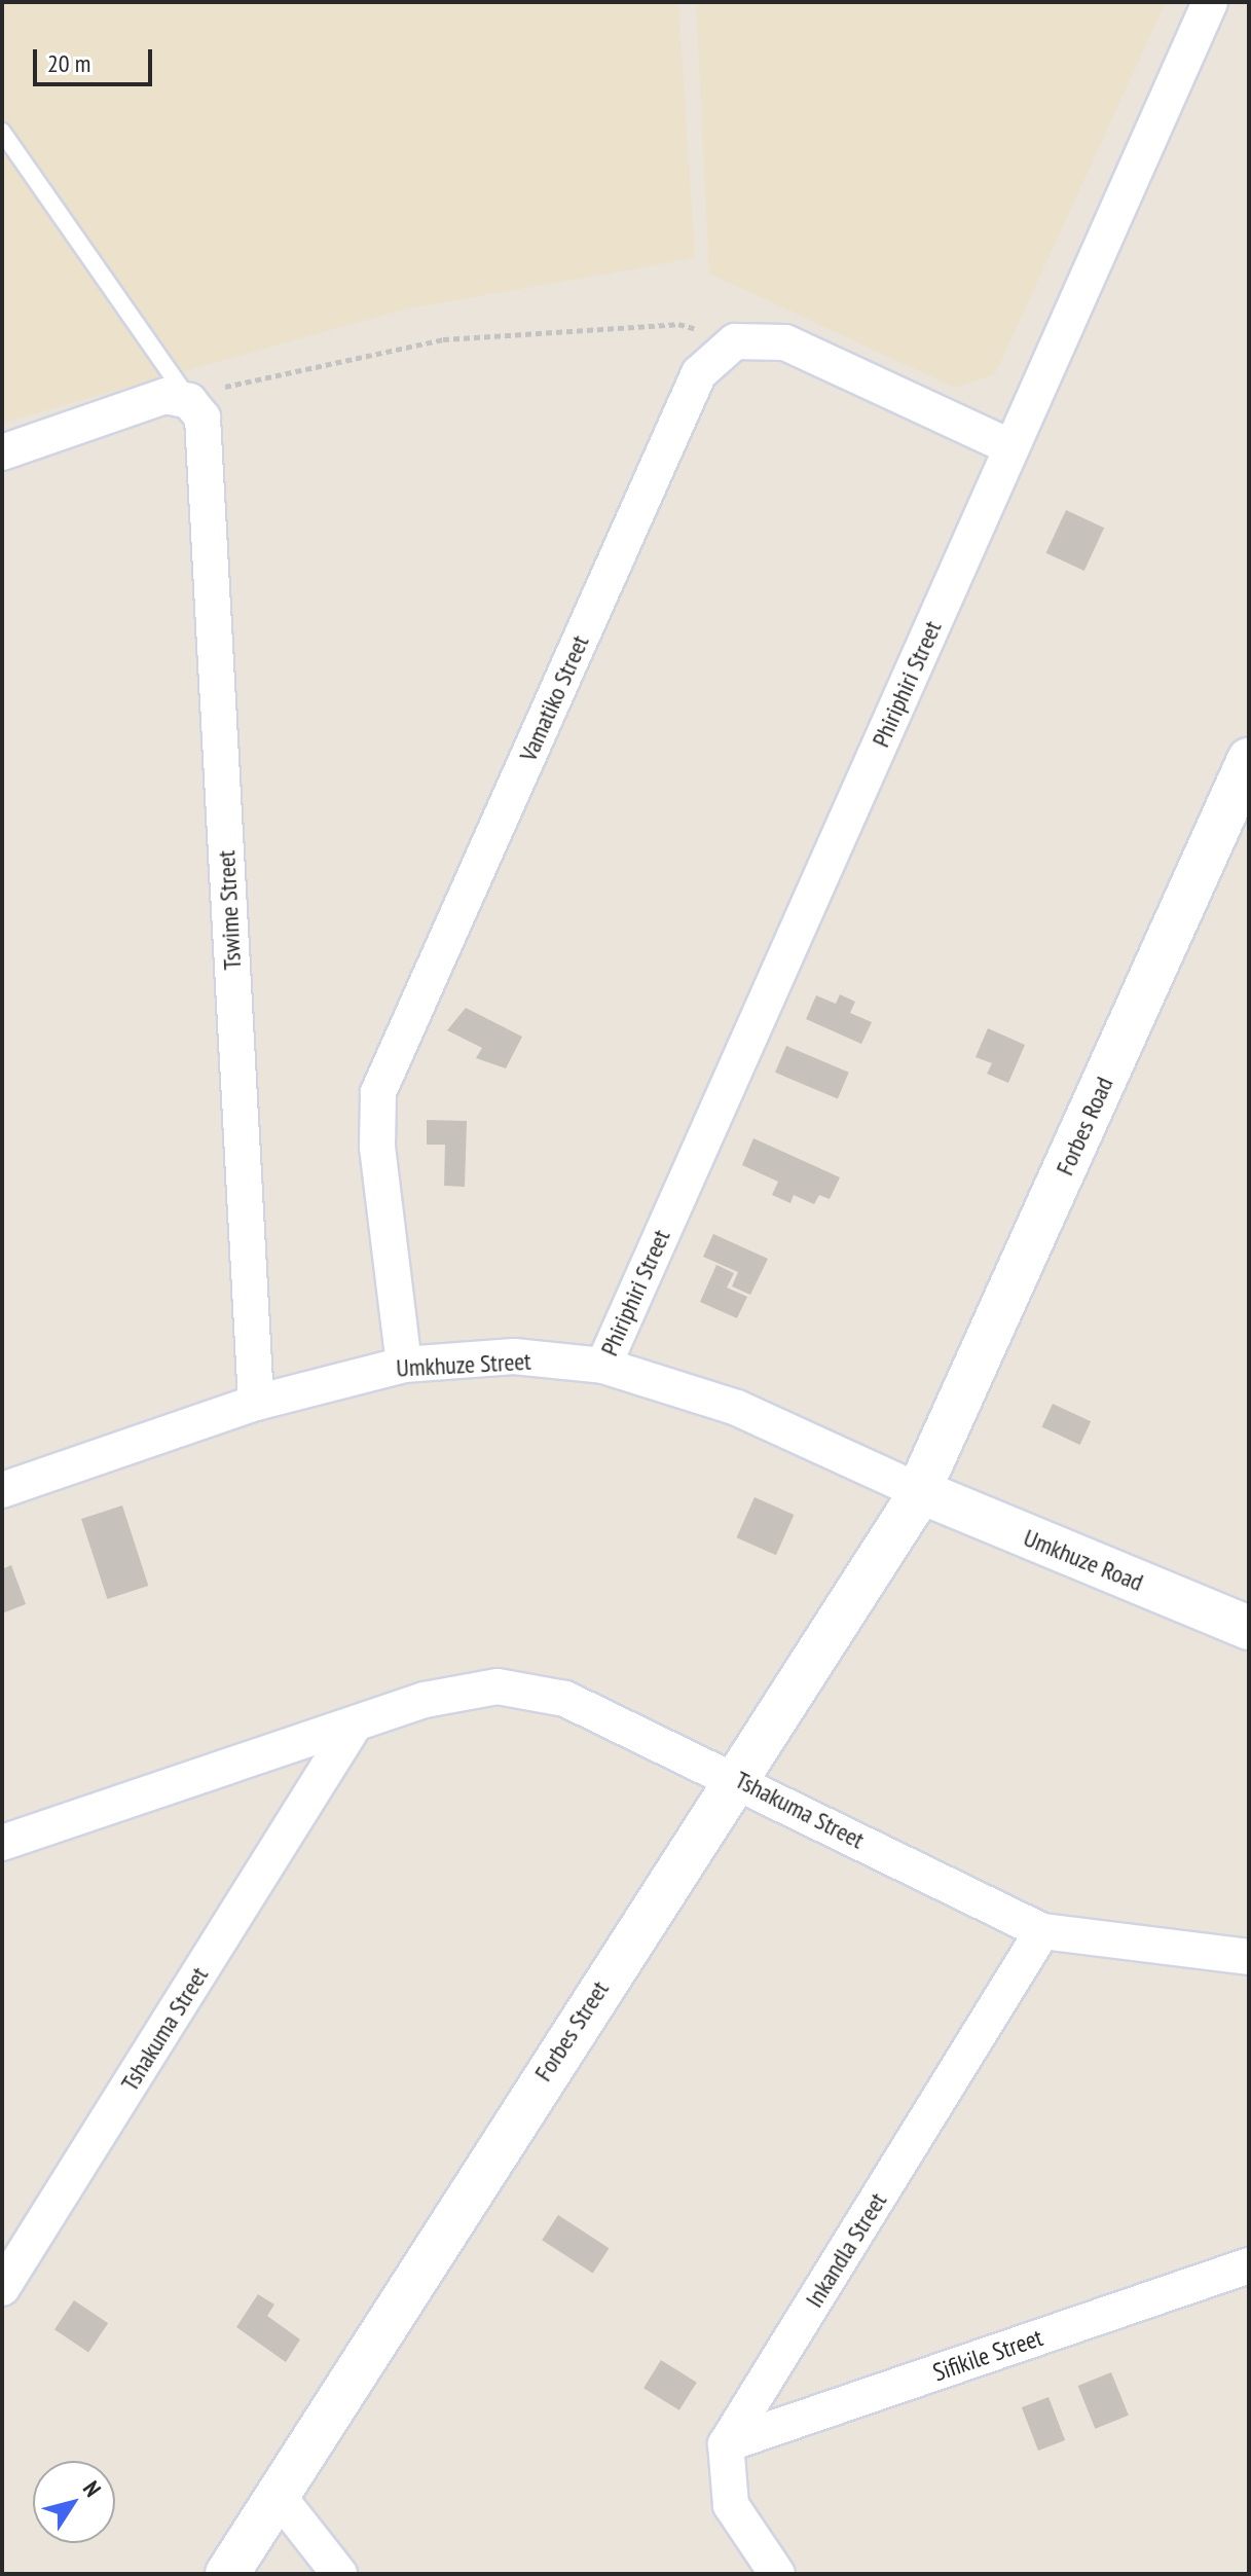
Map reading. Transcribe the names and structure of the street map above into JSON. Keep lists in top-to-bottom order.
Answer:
{
  "streets": {
    "street": [
      "Phiriphiri Street",
      "Vamatiko Street",
      "Tswime Street",
      "Forbes Road",
      "Umkhuze Street",
      "Umkhuze Road",
      "Tshakuma Street",
      "Forbes Street",
      "Inkandla Street",
      "Sifikile Street"
    ]
  },
  "crossings": [
    ["Phiriphiri Street", "Umkhuze Street"],
    ["Vamatiko Street", "Umkhuze Street"],
    ["Tswime Street", "Umkhuze Street"],
    ["Forbes Road", "Umkhuze Street"],
    ["Forbes Road", "Umkhuze Road"],
    ["Forbes Road", "Forbes Street"],
    ["Umkhuze Street", "Umkhuze Road"],
    ["Umkhuze Street", "Forbes Street"],
    ["Umkhuze Road", "Forbes Street"],
    ["Tshakuma Street", "Forbes Street"],
    ["Tshakuma Street", "Inkandla Street"],
    ["Inkandla Street", "Sifikile Street"]
  ],
  "scale_bar": "20 m",
  "north": "top right"
}
